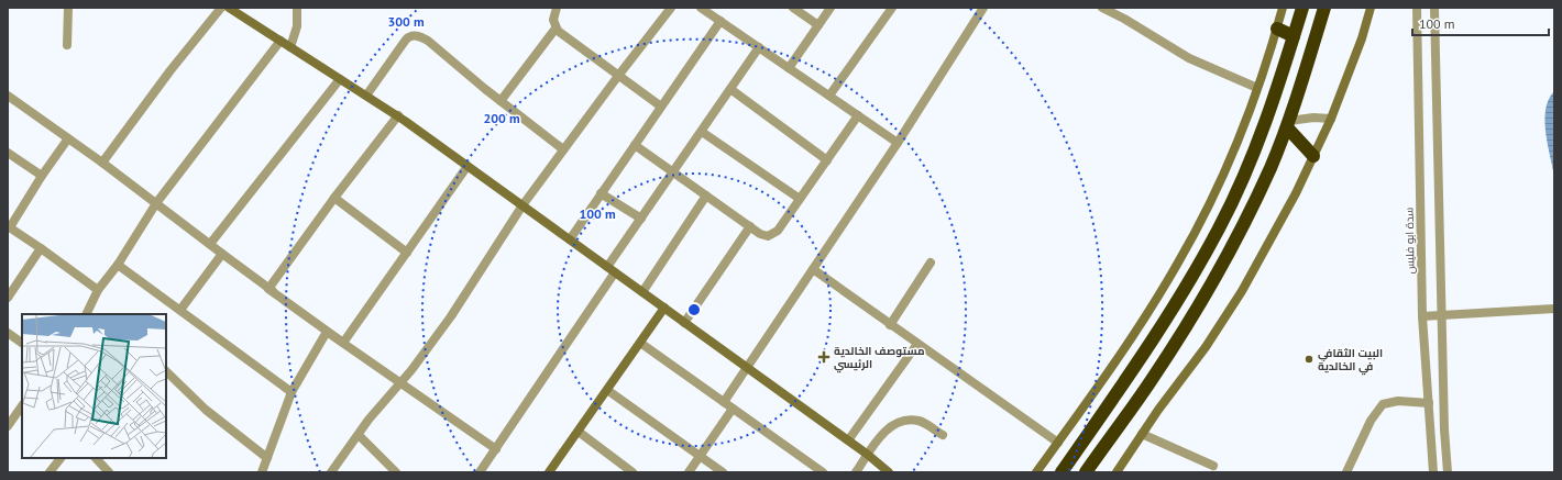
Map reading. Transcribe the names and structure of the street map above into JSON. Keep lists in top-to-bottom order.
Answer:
{
  "streets": {
    "street": ["سدة ابو فليس"]
  },
  "places": {
    "health": ["مستوصف الخالدية الرئيسي"],
    "other": ["البيت الثقافي في الخالدية"]
  },
  "scale_bar": "100 m",
  "rings": ["300 m", "200 m", "100 m"]
}
